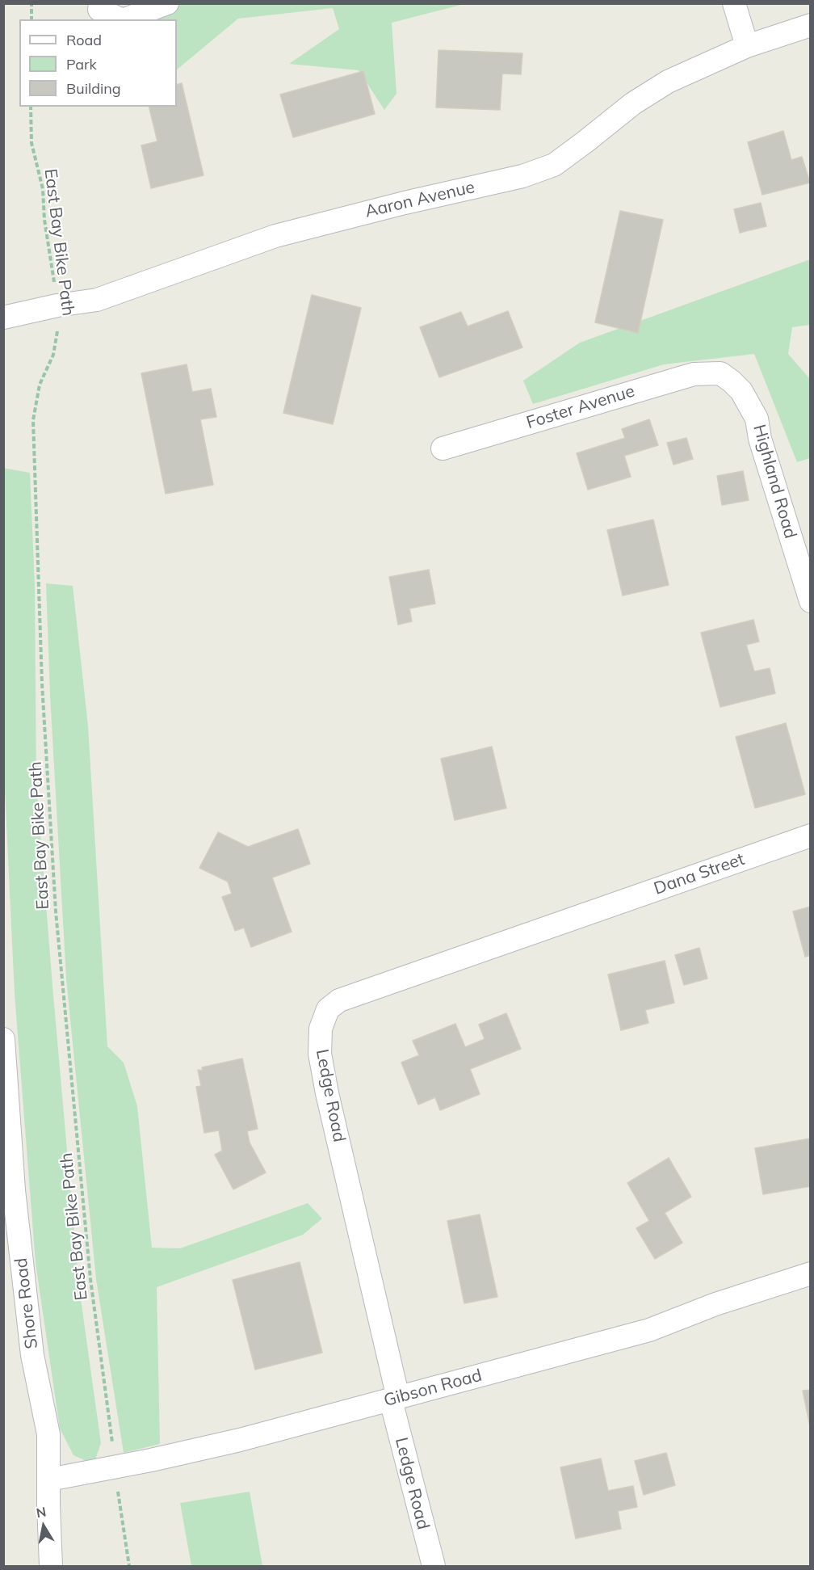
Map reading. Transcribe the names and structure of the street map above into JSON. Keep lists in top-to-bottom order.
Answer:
{
  "streets": {
    "street": [
      "Aaron Avenue",
      "Foster Avenue",
      "Highland Road",
      "Dana Street",
      "Ledge Road",
      "Shore Road",
      "Gibson Road"
    ],
    "path": ["East Bay Bike Path"]
  },
  "crossings": [
    ["Aaron Avenue", "East Bay Bike Path"],
    ["East Bay Bike Path", "Gibson Road"],
    ["Foster Avenue", "Highland Road"],
    ["Dana Street", "Ledge Road"],
    ["Ledge Road", "Gibson Road"],
    ["Shore Road", "Gibson Road"]
  ],
  "legend": ["Road", "Park", "Building"],
  "north": "top"
}
